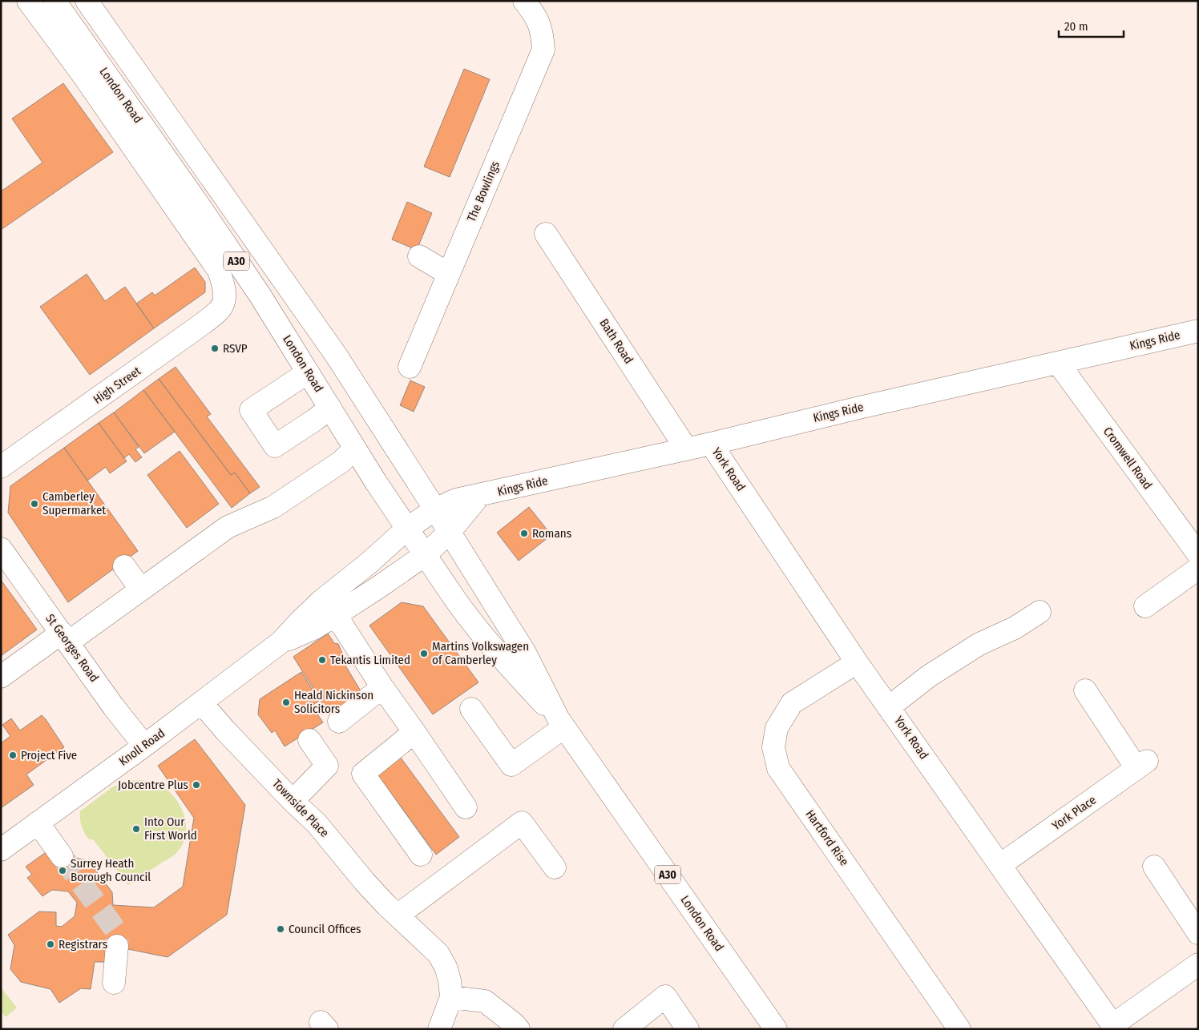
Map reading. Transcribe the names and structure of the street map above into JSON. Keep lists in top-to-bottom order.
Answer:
{
  "streets": {
    "street": [
      "London Road",
      "The Bowlings",
      "A30",
      "Kings Ride",
      "Bath Road",
      "High Street",
      "Cromwell Road",
      "York Road",
      "St Georges Road",
      "Knoll Road",
      "Townside Place",
      "York Place",
      "Hartford Rise"
    ]
  },
  "crossings": [
    ["London Road", "Kings Ride"],
    ["London Road", "High Street"],
    ["London Road", "Knoll Road"],
    ["Kings Ride", "Bath Road"],
    ["Kings Ride", "Cromwell Road"],
    ["Kings Ride", "York Road"],
    ["Kings Ride", "Knoll Road"],
    ["York Road", "York Place"],
    ["York Road", "Hartford Rise"],
    ["St Georges Road", "Knoll Road"],
    ["Knoll Road", "Townside Place"]
  ],
  "places": [
    "RSVP",
    "Camberley Supermarket",
    "Romans",
    "Martins Volkswagen of Camberley",
    "Tekantis Limited",
    "Heald Nickinson Solicitors",
    "Project Five",
    "Jobcentre Plus",
    "Into Our First World",
    "Surrey Heath Borough Council",
    "Council Offices",
    "Registrars"
  ],
  "scale_bar": "20 m"
}
